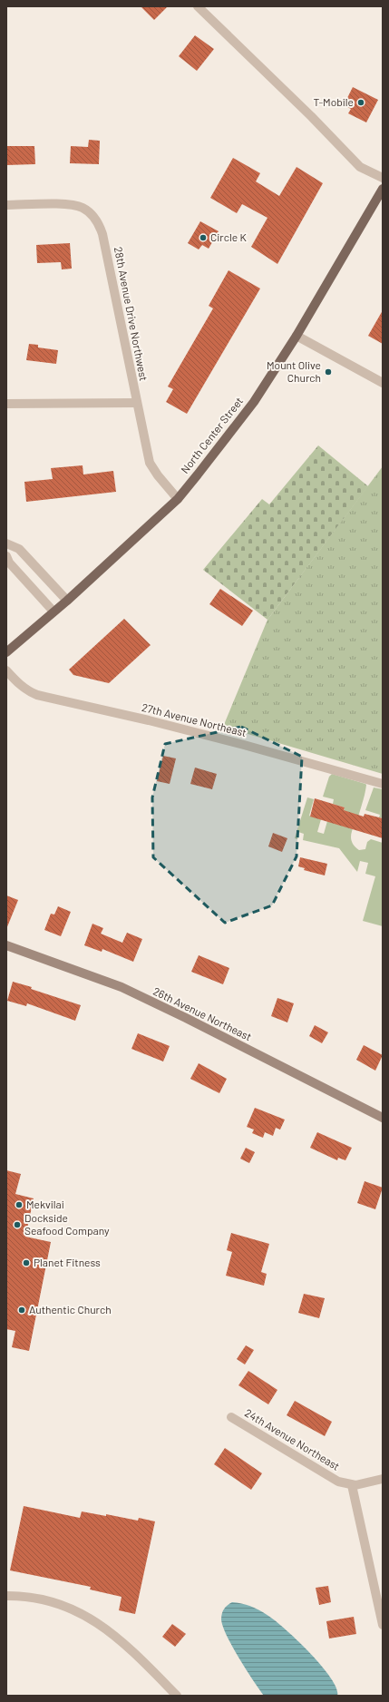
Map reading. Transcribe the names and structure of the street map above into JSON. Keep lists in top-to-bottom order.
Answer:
{
  "streets": {
    "main road": ["North Center Street"],
    "street": [
      "28th Avenue Drive Northwest",
      "27th Avenue Northeast",
      "26th Avenue Northeast",
      "24th Avenue Northeast"
    ]
  },
  "crossings": [
    ["28th Avenue Drive Northwest", "North Center Street"]
  ],
  "places": [
    "T-Mobile",
    "Circle K",
    "Mount Olive Church",
    "Mekvilai",
    "Dockside Seafood Company",
    "Planet Fitness",
    "Authentic Church"
  ]
}
